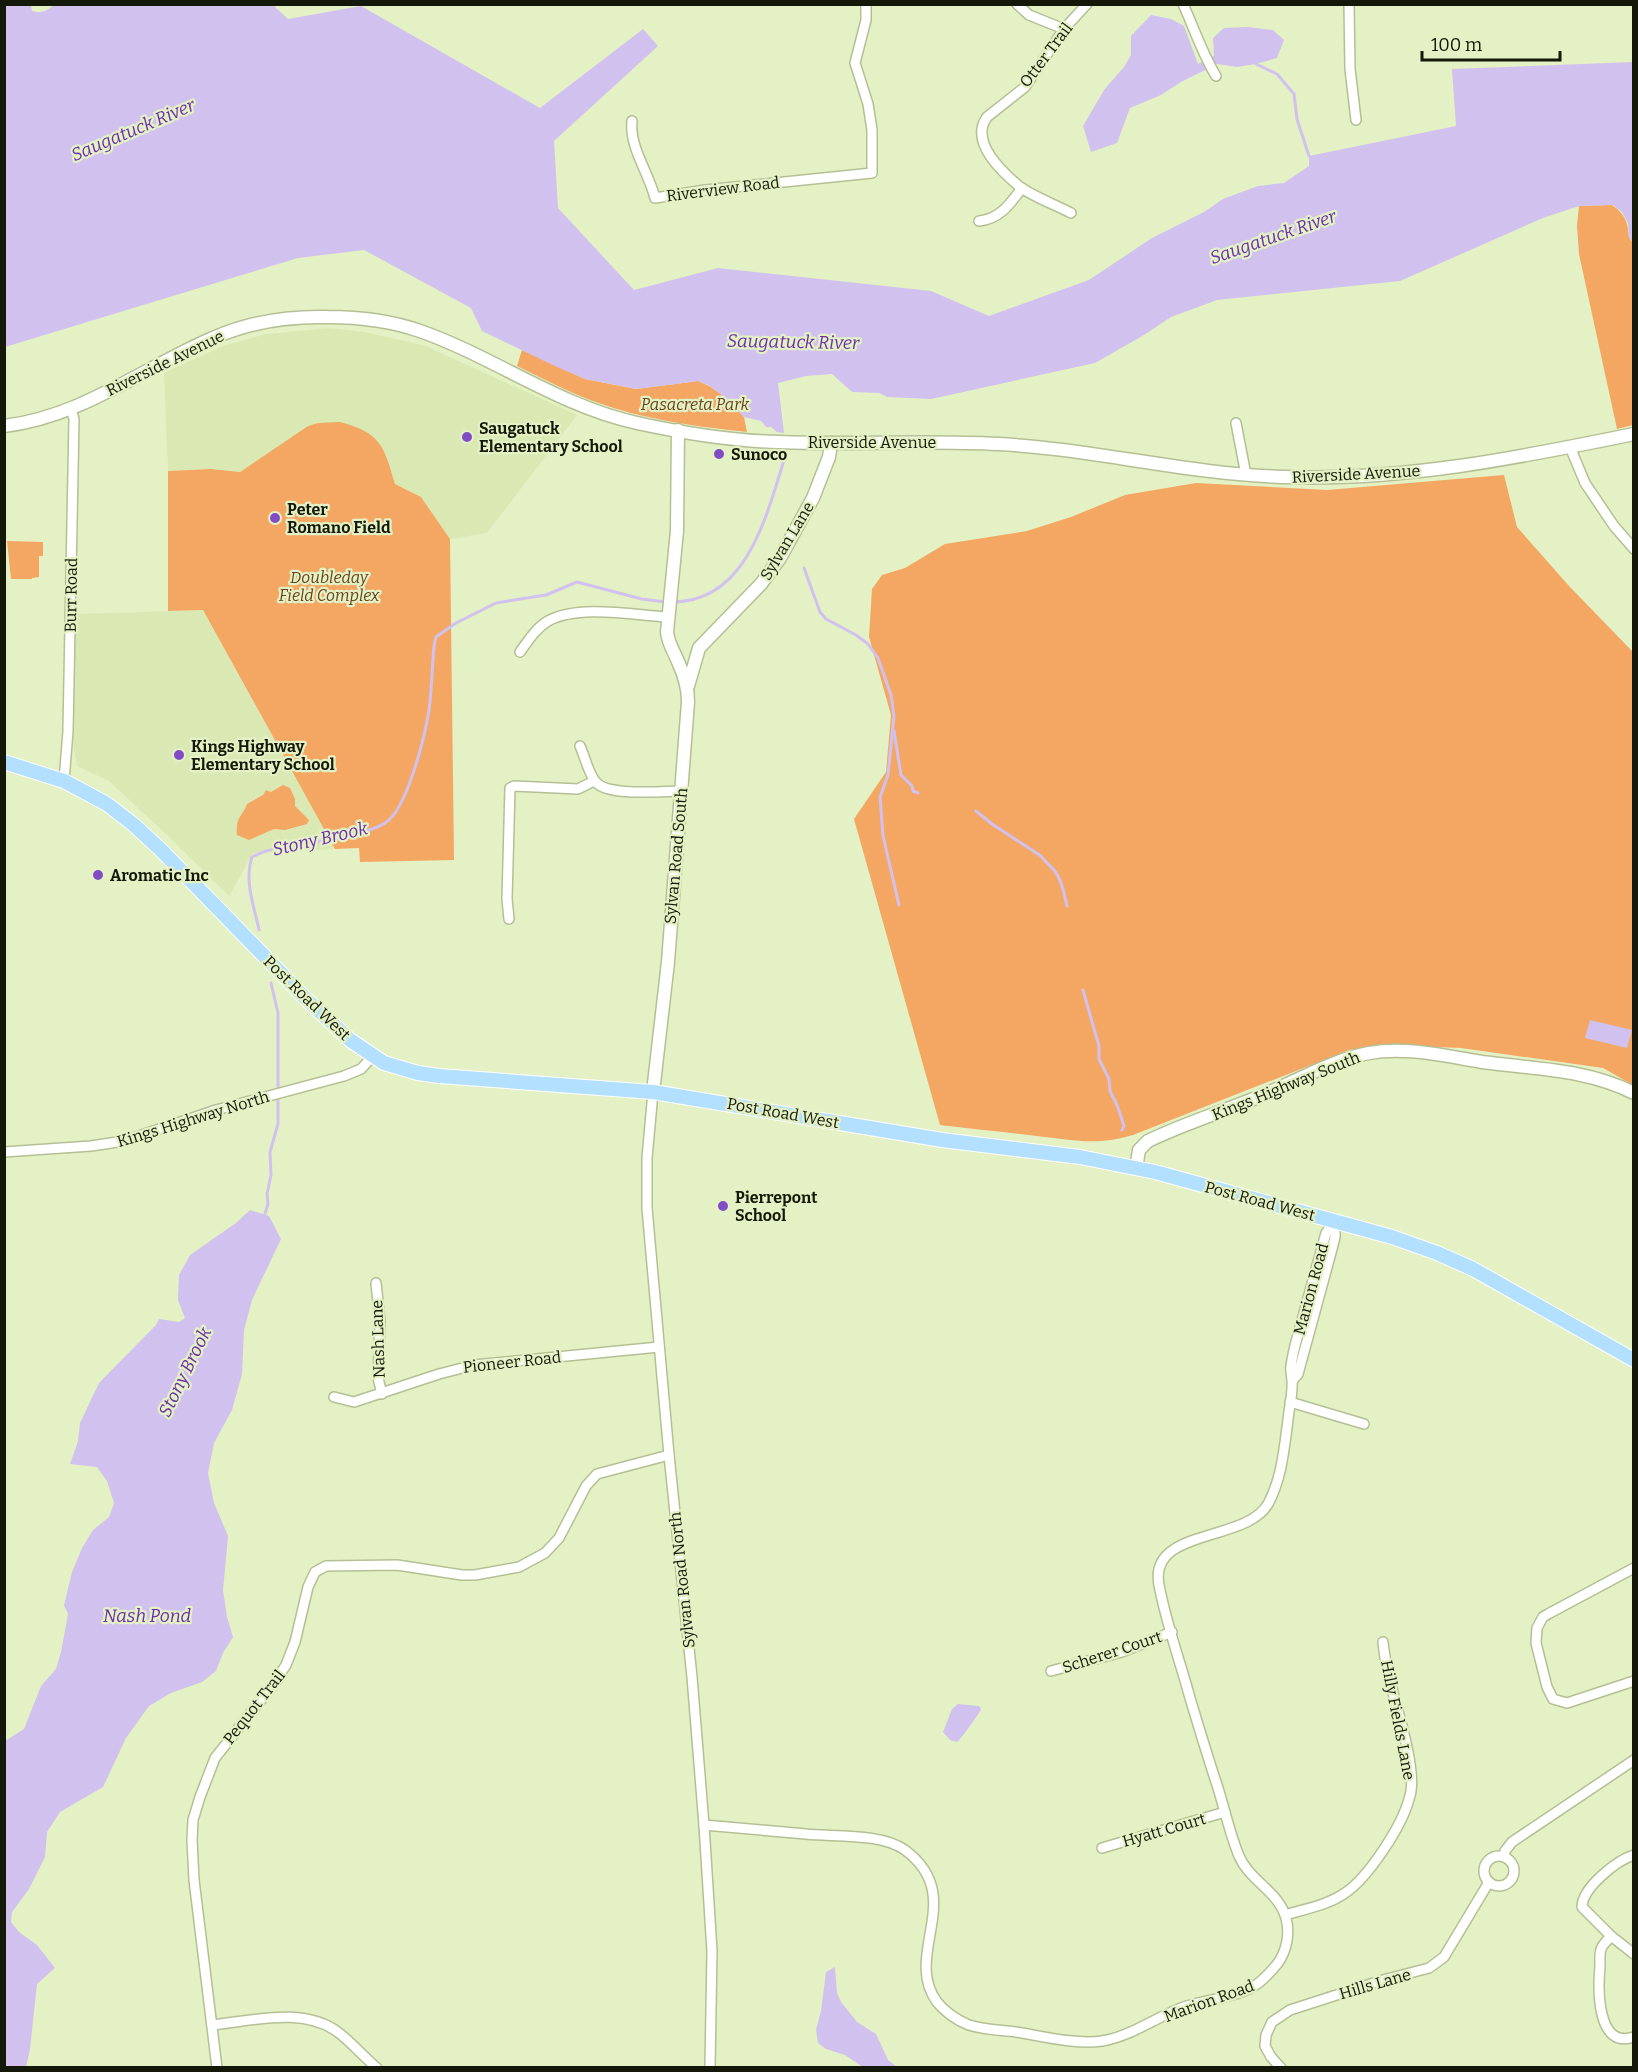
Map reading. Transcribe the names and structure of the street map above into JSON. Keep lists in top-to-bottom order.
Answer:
{
  "streets": {
    "main road": [
      "Riverside Avenue",
      "Sylvan Lane",
      "Sylvan Road South",
      "Post Road West",
      "Kings Highway South"
    ],
    "street": [
      "Otter Trail",
      "Riverview Road",
      "Burr Road",
      "Kings Highway North",
      "Marion Road",
      "Nash Lane",
      "Pioneer Road",
      "Sylvan Road North",
      "Scherer Court",
      "Pequot Trail",
      "Hilly Fields Lane",
      "Hyatt Court",
      "Hills Lane"
    ]
  },
  "crossings": [
    ["Riverside Avenue", "Sylvan Lane"],
    ["Riverside Avenue", "Burr Road"],
    ["Riverside Avenue", "Sylvan Road South"],
    ["Sylvan Lane", "Sylvan Road South"],
    ["Burr Road", "Post Road West"],
    ["Sylvan Road South", "Post Road West"],
    ["Sylvan Road South", "Sylvan Road North"],
    ["Post Road West", "Kings Highway South"],
    ["Post Road West", "Kings Highway North"],
    ["Post Road West", "Marion Road"],
    ["Post Road West", "Sylvan Road North"],
    ["Marion Road", "Sylvan Road North"],
    ["Marion Road", "Scherer Court"],
    ["Marion Road", "Hilly Fields Lane"],
    ["Marion Road", "Hyatt Court"],
    ["Nash Lane", "Pioneer Road"],
    ["Pioneer Road", "Sylvan Road North"],
    ["Sylvan Road North", "Pequot Trail"]
  ],
  "water": ["Saugatuck River", "Stony Brook", "Nash Pond"],
  "parks": ["Pasacreta Park", "Doubleday Field Complex"],
  "places": [
    "Saugatuck Elementary School",
    "Sunoco",
    "Peter Romano Field",
    "Kings Highway Elementary School",
    "Aromatic Inc",
    "Pierrepont School"
  ],
  "scale_bar": "100 m"
}
